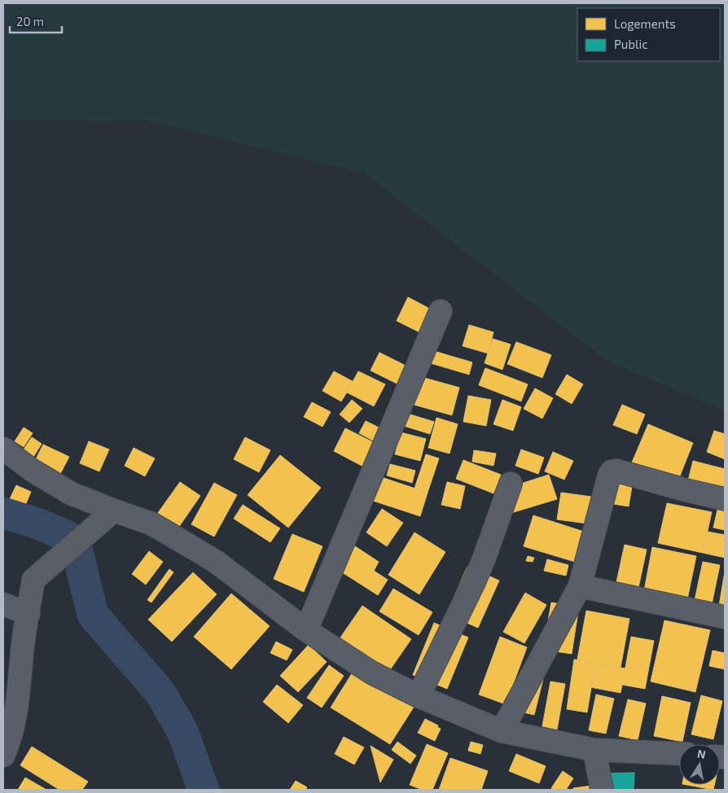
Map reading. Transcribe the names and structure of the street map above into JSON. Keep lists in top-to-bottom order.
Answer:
{
  "legend": ["Logements", "Public"],
  "scale_bar": "20 m",
  "north": "top"
}
